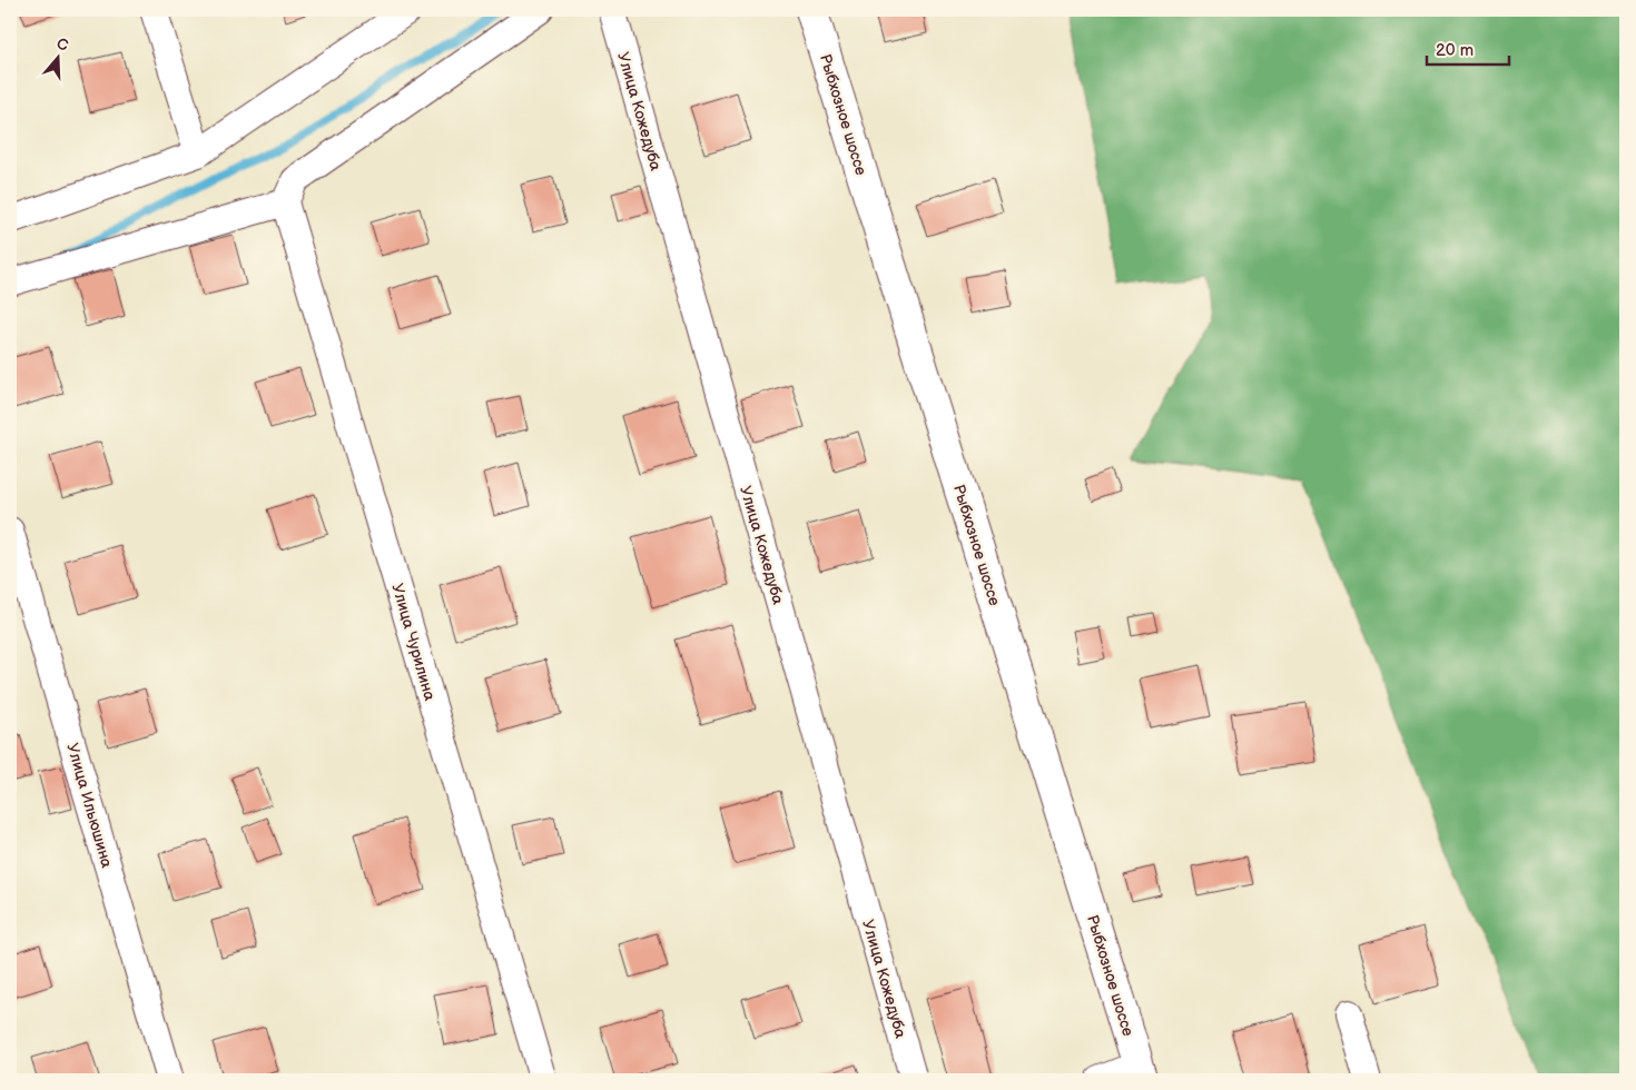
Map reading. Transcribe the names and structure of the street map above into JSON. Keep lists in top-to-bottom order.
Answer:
{
  "streets": {
    "street": [
      "Улица Кожедуба",
      "Рыбхозное шоссе",
      "Улица Чурилина",
      "Улица Ильюшина"
    ]
  },
  "scale_bar": "20 m",
  "north": "top"
}
